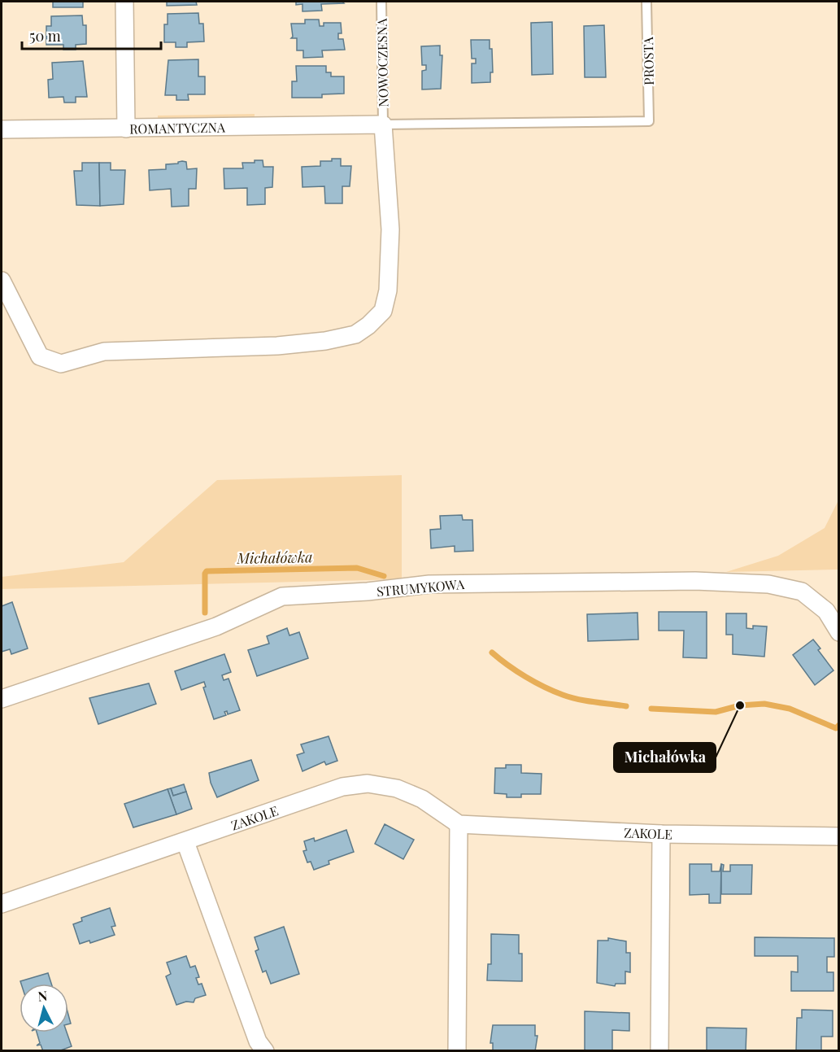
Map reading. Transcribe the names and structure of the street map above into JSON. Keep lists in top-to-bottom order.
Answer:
{
  "streets": {
    "street": ["ROMANTYCZNA", "STRUMYKOWA", "ZAKOLE"],
    "lane": ["PROSTA", "NOWOCZESNA"]
  },
  "crossings": [
    ["PROSTA", "NOWOCZESNA"],
    ["PROSTA", "ROMANTYCZNA"],
    ["NOWOCZESNA", "ROMANTYCZNA"]
  ],
  "water": ["Michałówka"],
  "places": ["Michałówka"],
  "scale_bar": "50 m",
  "north": "top"
}
